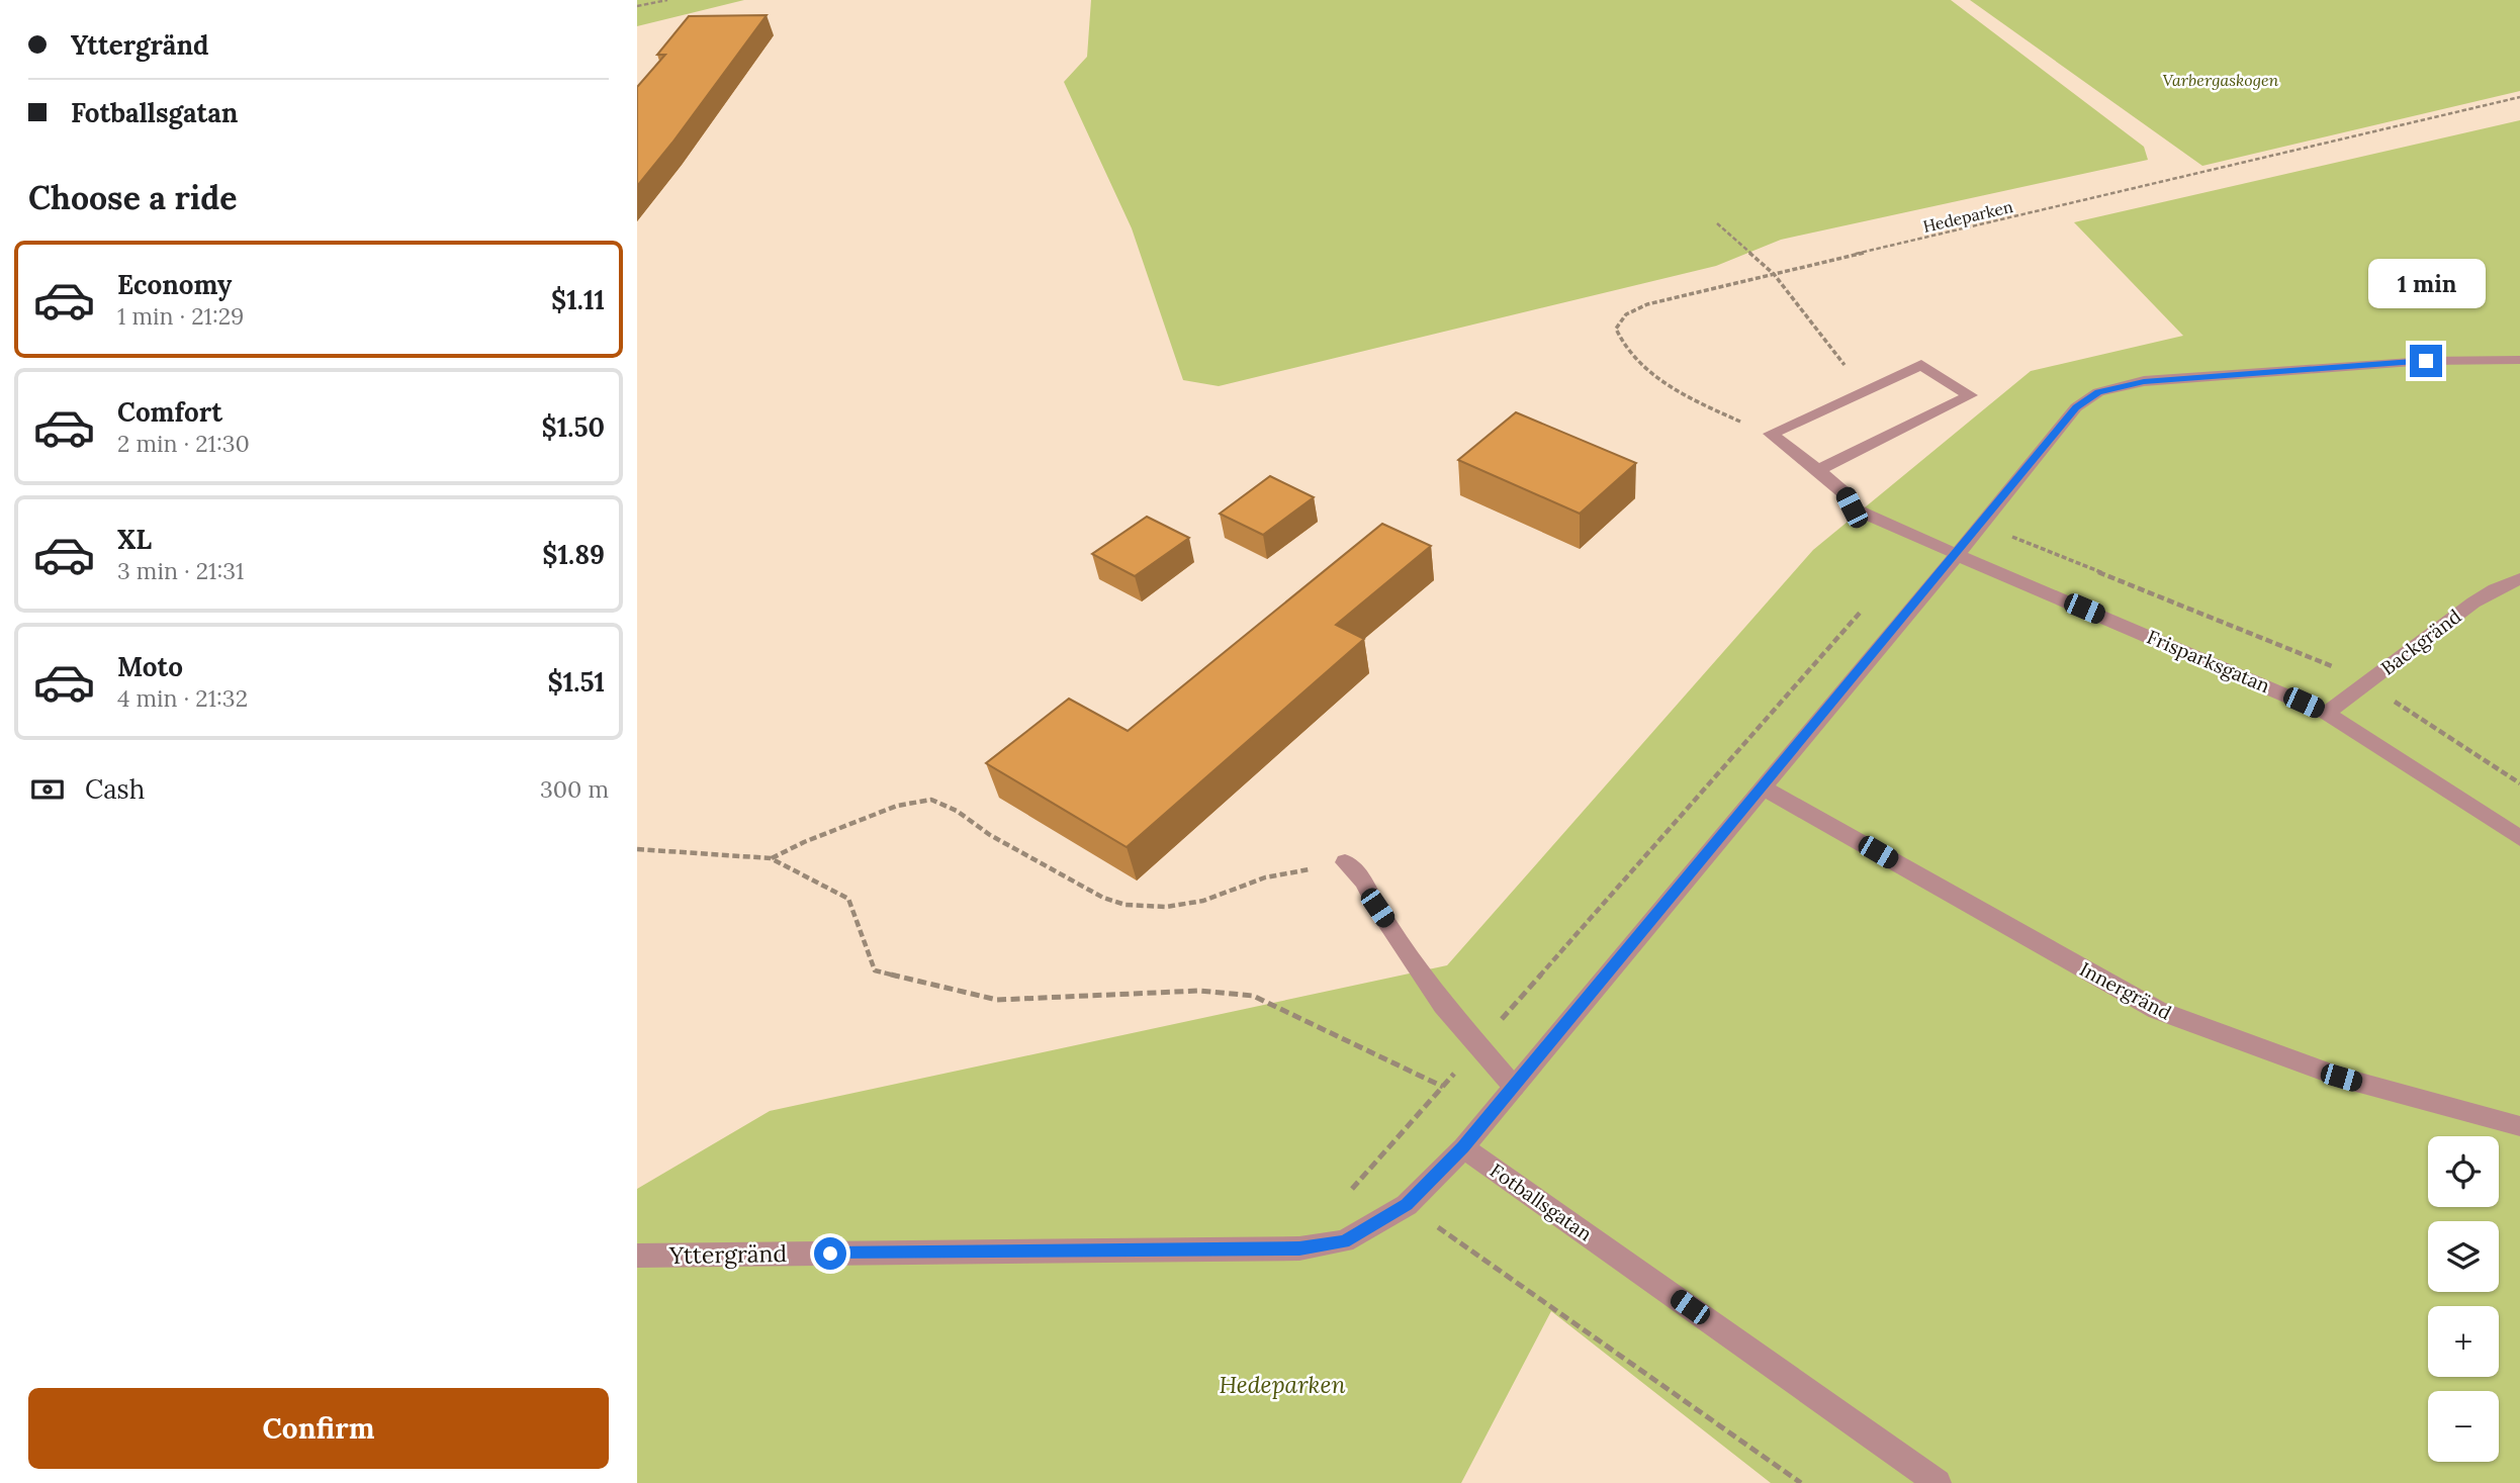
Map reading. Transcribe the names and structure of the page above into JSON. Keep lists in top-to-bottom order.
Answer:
{
  "streets": {
    "street": [
      "Backgränd",
      "Frisparksgatan",
      "Innergränd",
      "Fotballsgatan",
      "Yttergränd"
    ],
    "path": ["Hedeparken"]
  },
  "crossings": [
    ["Hedeparken", "Frisparksgatan"],
    ["Backgränd", "Frisparksgatan"],
    ["Fotballsgatan", "Yttergränd"]
  ],
  "parks": ["Varbergaskogen", "Hedeparken"],
  "page": {
    "banner": ["Yttergränd", "Fotballsgatan"],
    "heading": "Choose a ride",
    "list": [
      {
        "name": "Economy",
        "note": "1 min · 21:29",
        "value": "$1.11"
      },
      {
        "name": "Comfort",
        "note": "2 min · 21:30",
        "value": "$1.50"
      },
      {
        "name": "XL",
        "note": "3 min · 21:31",
        "value": "$1.89"
      },
      {
        "name": "Moto",
        "note": "4 min · 21:32",
        "value": "$1.51"
      }
    ],
    "bubble": "1 min",
    "pay": ["Cash", "300 m"],
    "map_buttons": ["+", "−"],
    "buttons": "Confirm"
  }
}
